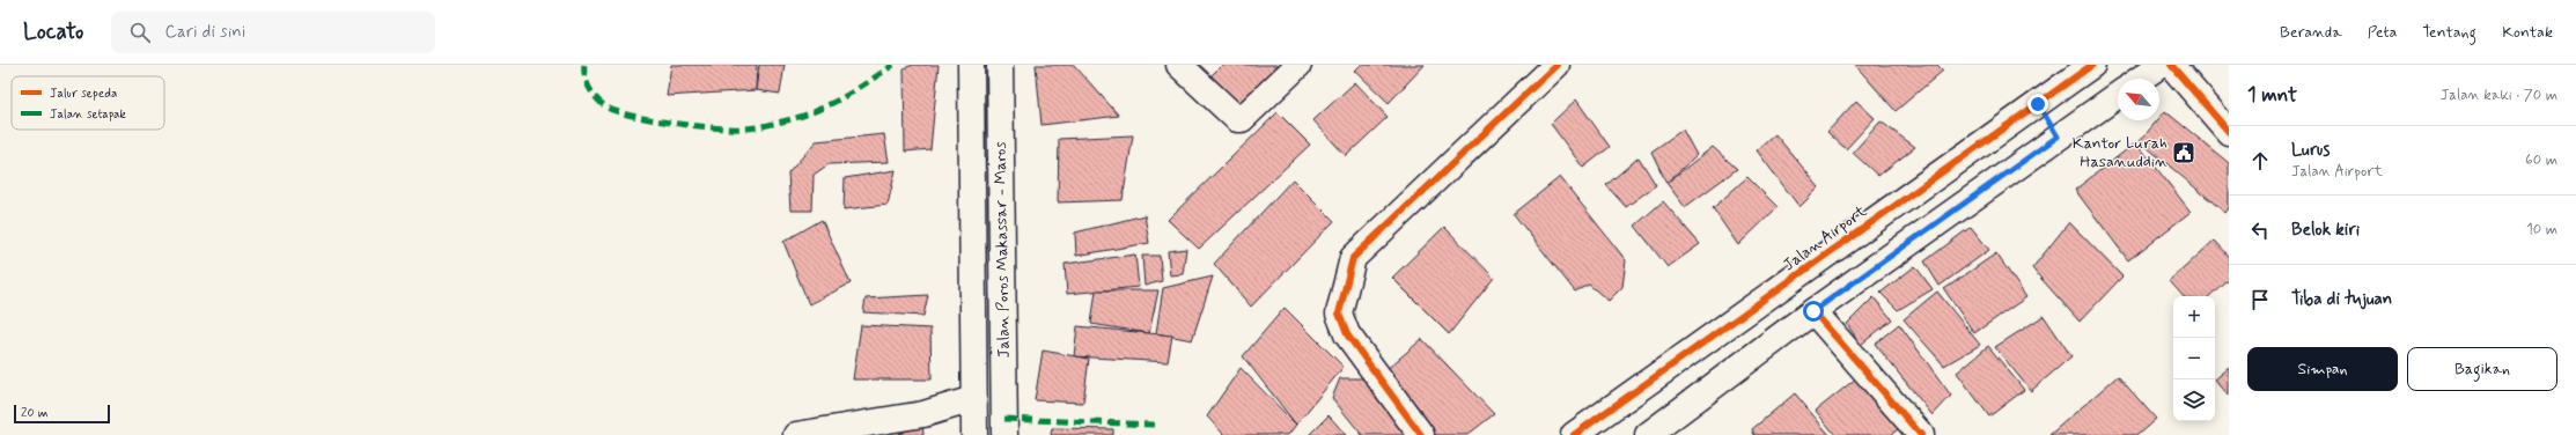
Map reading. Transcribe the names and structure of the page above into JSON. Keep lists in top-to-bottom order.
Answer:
{
  "streets": {
    "main road": ["Jalan Airport", "Jalan Poros Makassar - Maros"]
  },
  "places": {
    "public building": ["Kantor Lurah Hasanuddin"]
  },
  "legend": ["Jalur sepeda", "Jalan setapak"],
  "scale_bar": "20 m",
  "north": "top left",
  "page": {
    "header": "Locato",
    "search": "Cari di sini",
    "nav": [
      "Beranda",
      "Peta",
      "Tentang",
      "Kontak"
    ],
    "heading": ["1 mnt", "Jalan kaki · 70 m"],
    "list": [
      ["Lurus", "Jalan Airport", "60 m"],
      ["Belok kiri", "10 m"],
      "Tiba di tujuan"
    ],
    "map_buttons": ["+", "−"],
    "buttons": ["Simpan", "Bagikan"],
    "scale": "20 m"
  }
}
